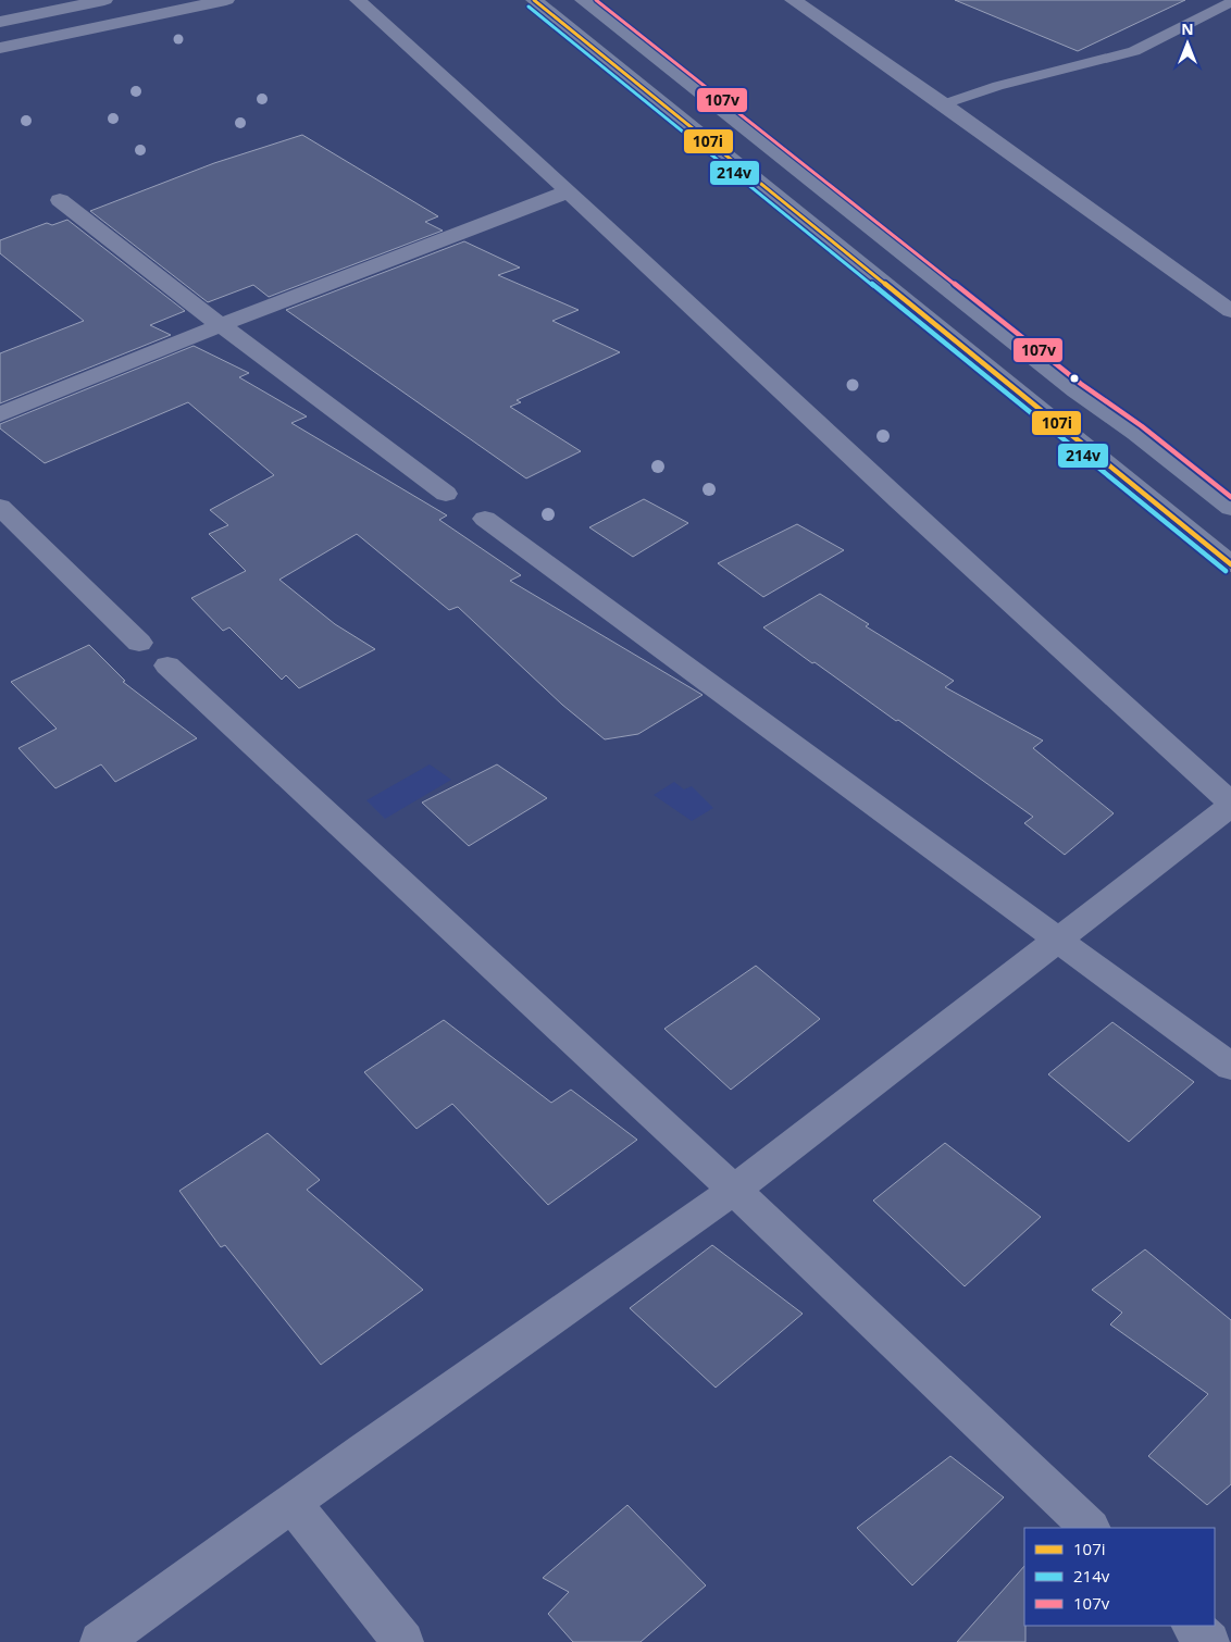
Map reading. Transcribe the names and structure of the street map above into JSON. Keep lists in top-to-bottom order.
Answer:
{
  "lines": ["transit line 107i", "transit line 107v", "transit line 214v"],
  "legend": ["107i", "214v", "107v"],
  "north": "top"
}
